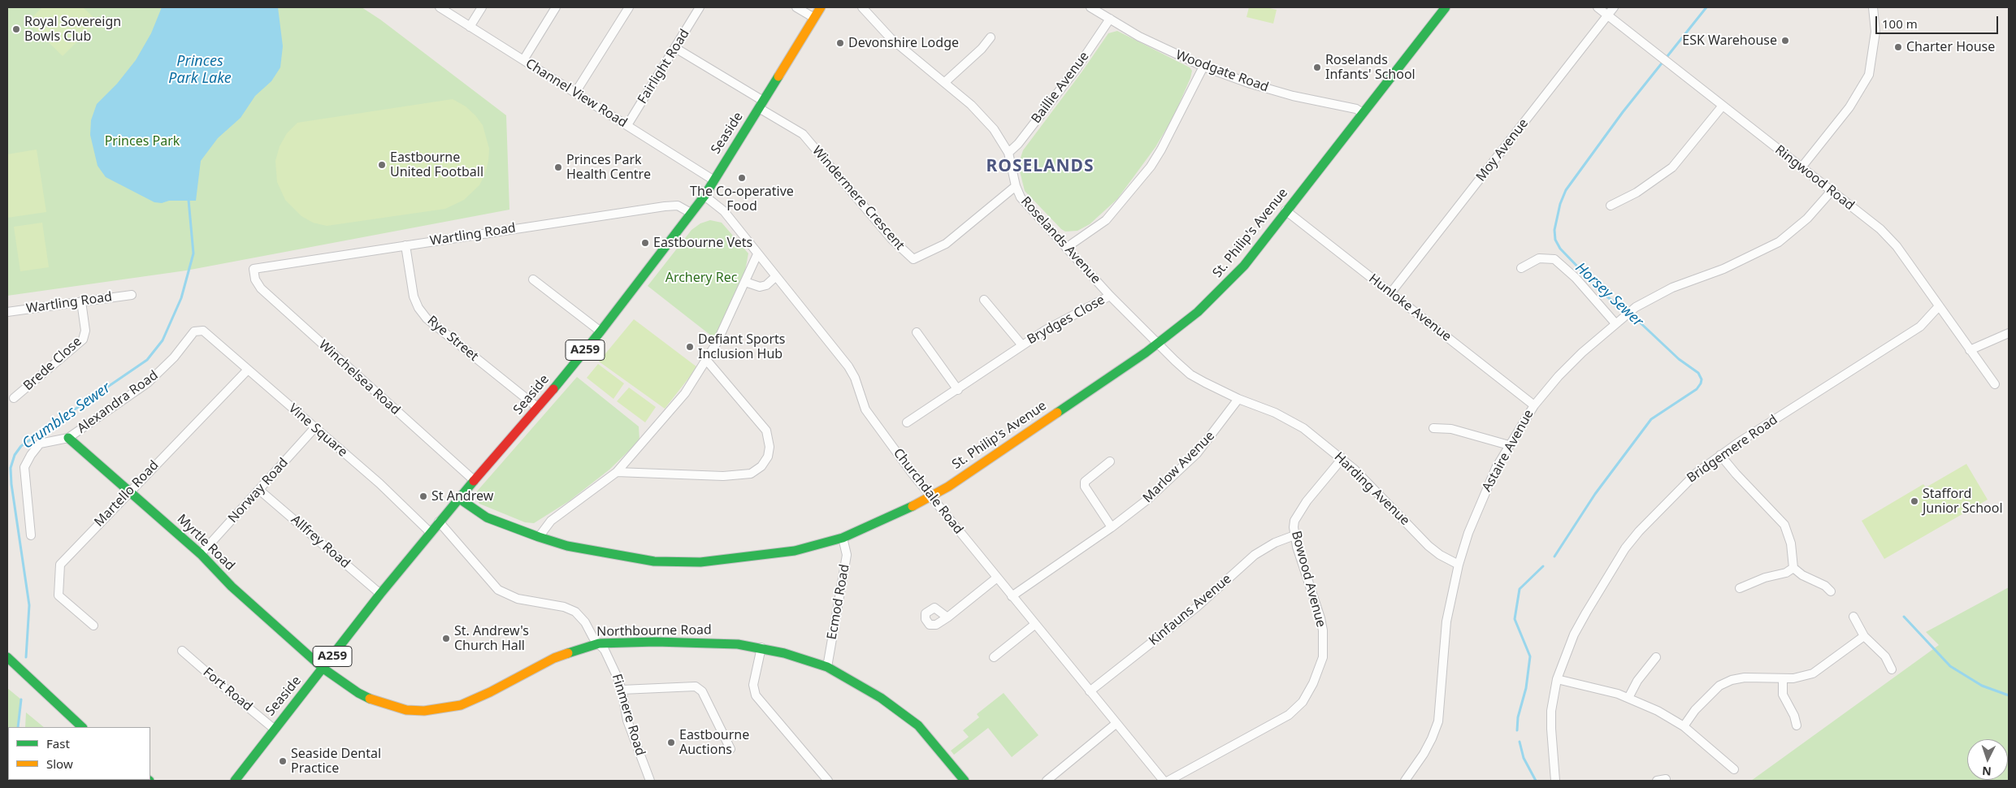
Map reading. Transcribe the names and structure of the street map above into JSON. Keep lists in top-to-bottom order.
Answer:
{
  "streets": {
    "street": [
      "Fairlight Road",
      "Woodgate Road",
      "Baillie Avenue",
      "Channel View Road",
      "Seaside",
      "Moy Avenue",
      "Ringwood Road",
      "Windermere Crescent",
      "St. Philip's Avenue",
      "Wartling Road",
      "Roselands Avenue",
      "Hunloke Avenue",
      "Brydges Close",
      "Rye Street",
      "A259",
      "Brede Close",
      "Winchelsea Road",
      "Alexandra Road",
      "Vine Square",
      "Bridgemere Road",
      "Astaire Avenue",
      "Marlow Avenue",
      "Harding Avenue",
      "Norway Road",
      "Churchdale Road",
      "Martello Road",
      "Allfrey Road",
      "Myrtle Road",
      "Bowood Avenue",
      "Ecmod Road",
      "Kinfauns Avenue",
      "Northbourne Road",
      "Fort Road",
      "Finmere Road"
    ]
  },
  "crossings": [
    ["Fairlight Road", "Channel View Road"],
    ["Woodgate Road", "Baillie Avenue"],
    ["Woodgate Road", "St. Philip's Avenue"],
    ["Baillie Avenue", "Roselands Avenue"],
    ["Channel View Road", "Seaside"],
    ["Seaside", "Windermere Crescent"],
    ["Seaside", "St. Philip's Avenue"],
    ["Seaside", "Wartling Road"],
    ["Seaside", "Rye Street"],
    ["Seaside", "Winchelsea Road"],
    ["Seaside", "Vine Square"],
    ["Seaside", "Churchdale Road"],
    ["Seaside", "Allfrey Road"],
    ["Seaside", "Myrtle Road"],
    ["Seaside", "Northbourne Road"],
    ["Seaside", "Fort Road"],
    ["Seaside", "Finmere Road"],
    ["Moy Avenue", "Ringwood Road"],
    ["Moy Avenue", "Hunloke Avenue"],
    ["Ringwood Road", "Bridgemere Road"],
    ["Ringwood Road", "Astaire Avenue"],
    ["Windermere Crescent", "Roselands Avenue"],
    ["St. Philip's Avenue", "Roselands Avenue"],
    ["St. Philip's Avenue", "Hunloke Avenue"],
    ["St. Philip's Avenue", "Harding Avenue"],
    ["St. Philip's Avenue", "Churchdale Road"],
    ["St. Philip's Avenue", "Ecmod Road"],
    ["Wartling Road", "Rye Street"],
    ["Wartling Road", "Brede Close"],
    ["Wartling Road", "Winchelsea Road"],
    ["Roselands Avenue", "Brydges Close"],
    ["Roselands Avenue", "Harding Avenue"],
    ["Hunloke Avenue", "Astaire Avenue"],
    ["Alexandra Road", "Vine Square"],
    ["Alexandra Road", "Myrtle Road"],
    ["Vine Square", "Norway Road"],
    ["Vine Square", "Martello Road"],
    ["Astaire Avenue", "Harding Avenue"],
    ["Marlow Avenue", "Harding Avenue"],
    ["Marlow Avenue", "Churchdale Road"],
    ["Harding Avenue", "Bowood Avenue"],
    ["Norway Road", "Allfrey Road"],
    ["Norway Road", "Myrtle Road"],
    ["Churchdale Road", "Kinfauns Avenue"],
    ["Martello Road", "Myrtle Road"],
    ["Myrtle Road", "Northbourne Road"],
    ["Bowood Avenue", "Kinfauns Avenue"],
    ["Ecmod Road", "Northbourne Road"],
    ["Northbourne Road", "Finmere Road"]
  ],
  "districts": ["ROSELANDS"],
  "water": ["Princes Park Lake", "Horsey Sewer", "Crumbles Sewer"],
  "parks": ["Princes Park", "Archery Rec"],
  "places": [
    "Royal Sovereign Bowls Club",
    "ESK Warehouse",
    "Devonshire Lodge",
    "Charter House",
    "Roselands Infants' School",
    "Eastbourne United Football",
    "Princes Park Health Centre",
    "The Co-operative Food",
    "Eastbourne Vets",
    "Defiant Sports Inclusion Hub",
    "St Andrew",
    "Stafford Junior School",
    "St. Andrew's Church Hall",
    "Eastbourne Auctions",
    "Seaside Dental Practice"
  ],
  "legend": ["Fast", "Slow"],
  "scale_bar": "100 m",
  "north": "bottom"
}
